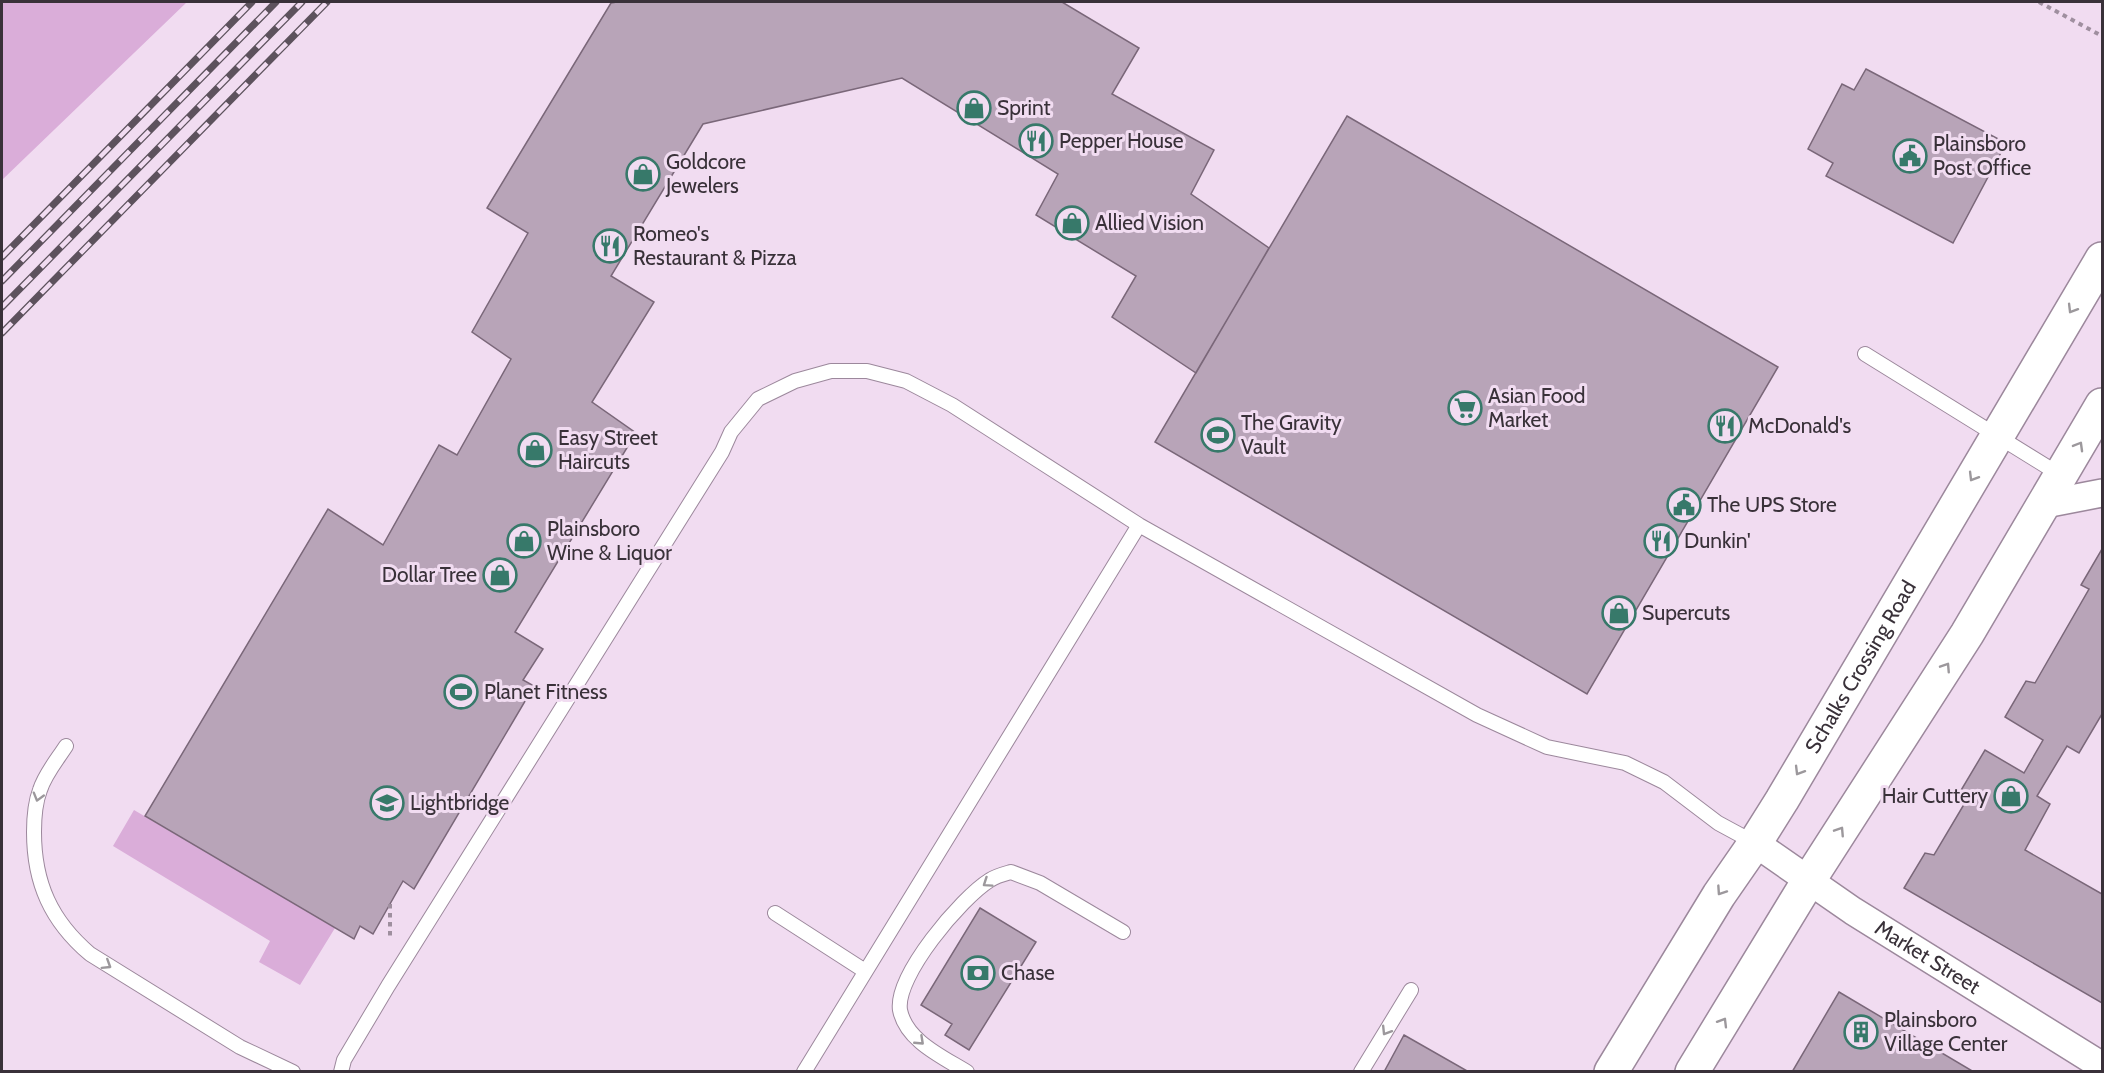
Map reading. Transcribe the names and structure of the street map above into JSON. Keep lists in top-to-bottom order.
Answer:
{
  "streets": {
    "street": ["Schalks Crossing Road", "Market Street"]
  },
  "crossings": [
    ["Schalks Crossing Road", "Market Street"]
  ],
  "places": {
    "shop": [
      "Sprint",
      "Goldcore Jewelers",
      "Allied Vision",
      "Easy Street Haircuts",
      "Plainsboro Wine & Liquor",
      "Dollar Tree",
      "Supercuts",
      "Hair Cuttery"
    ],
    "restaurant": [
      "Pepper House",
      "Romeo's Restaurant & Pizza",
      "McDonald's",
      "Dunkin'"
    ],
    "public building": ["Plainsboro Post Office", "The UPS Store"],
    "supermarket": ["Asian Food Market"],
    "sports": ["The Gravity Vault", "Planet Fitness"],
    "school or university": ["Lightbridge"],
    "bank": ["Chase"],
    "building": ["Plainsboro Village Center"]
  }
}
